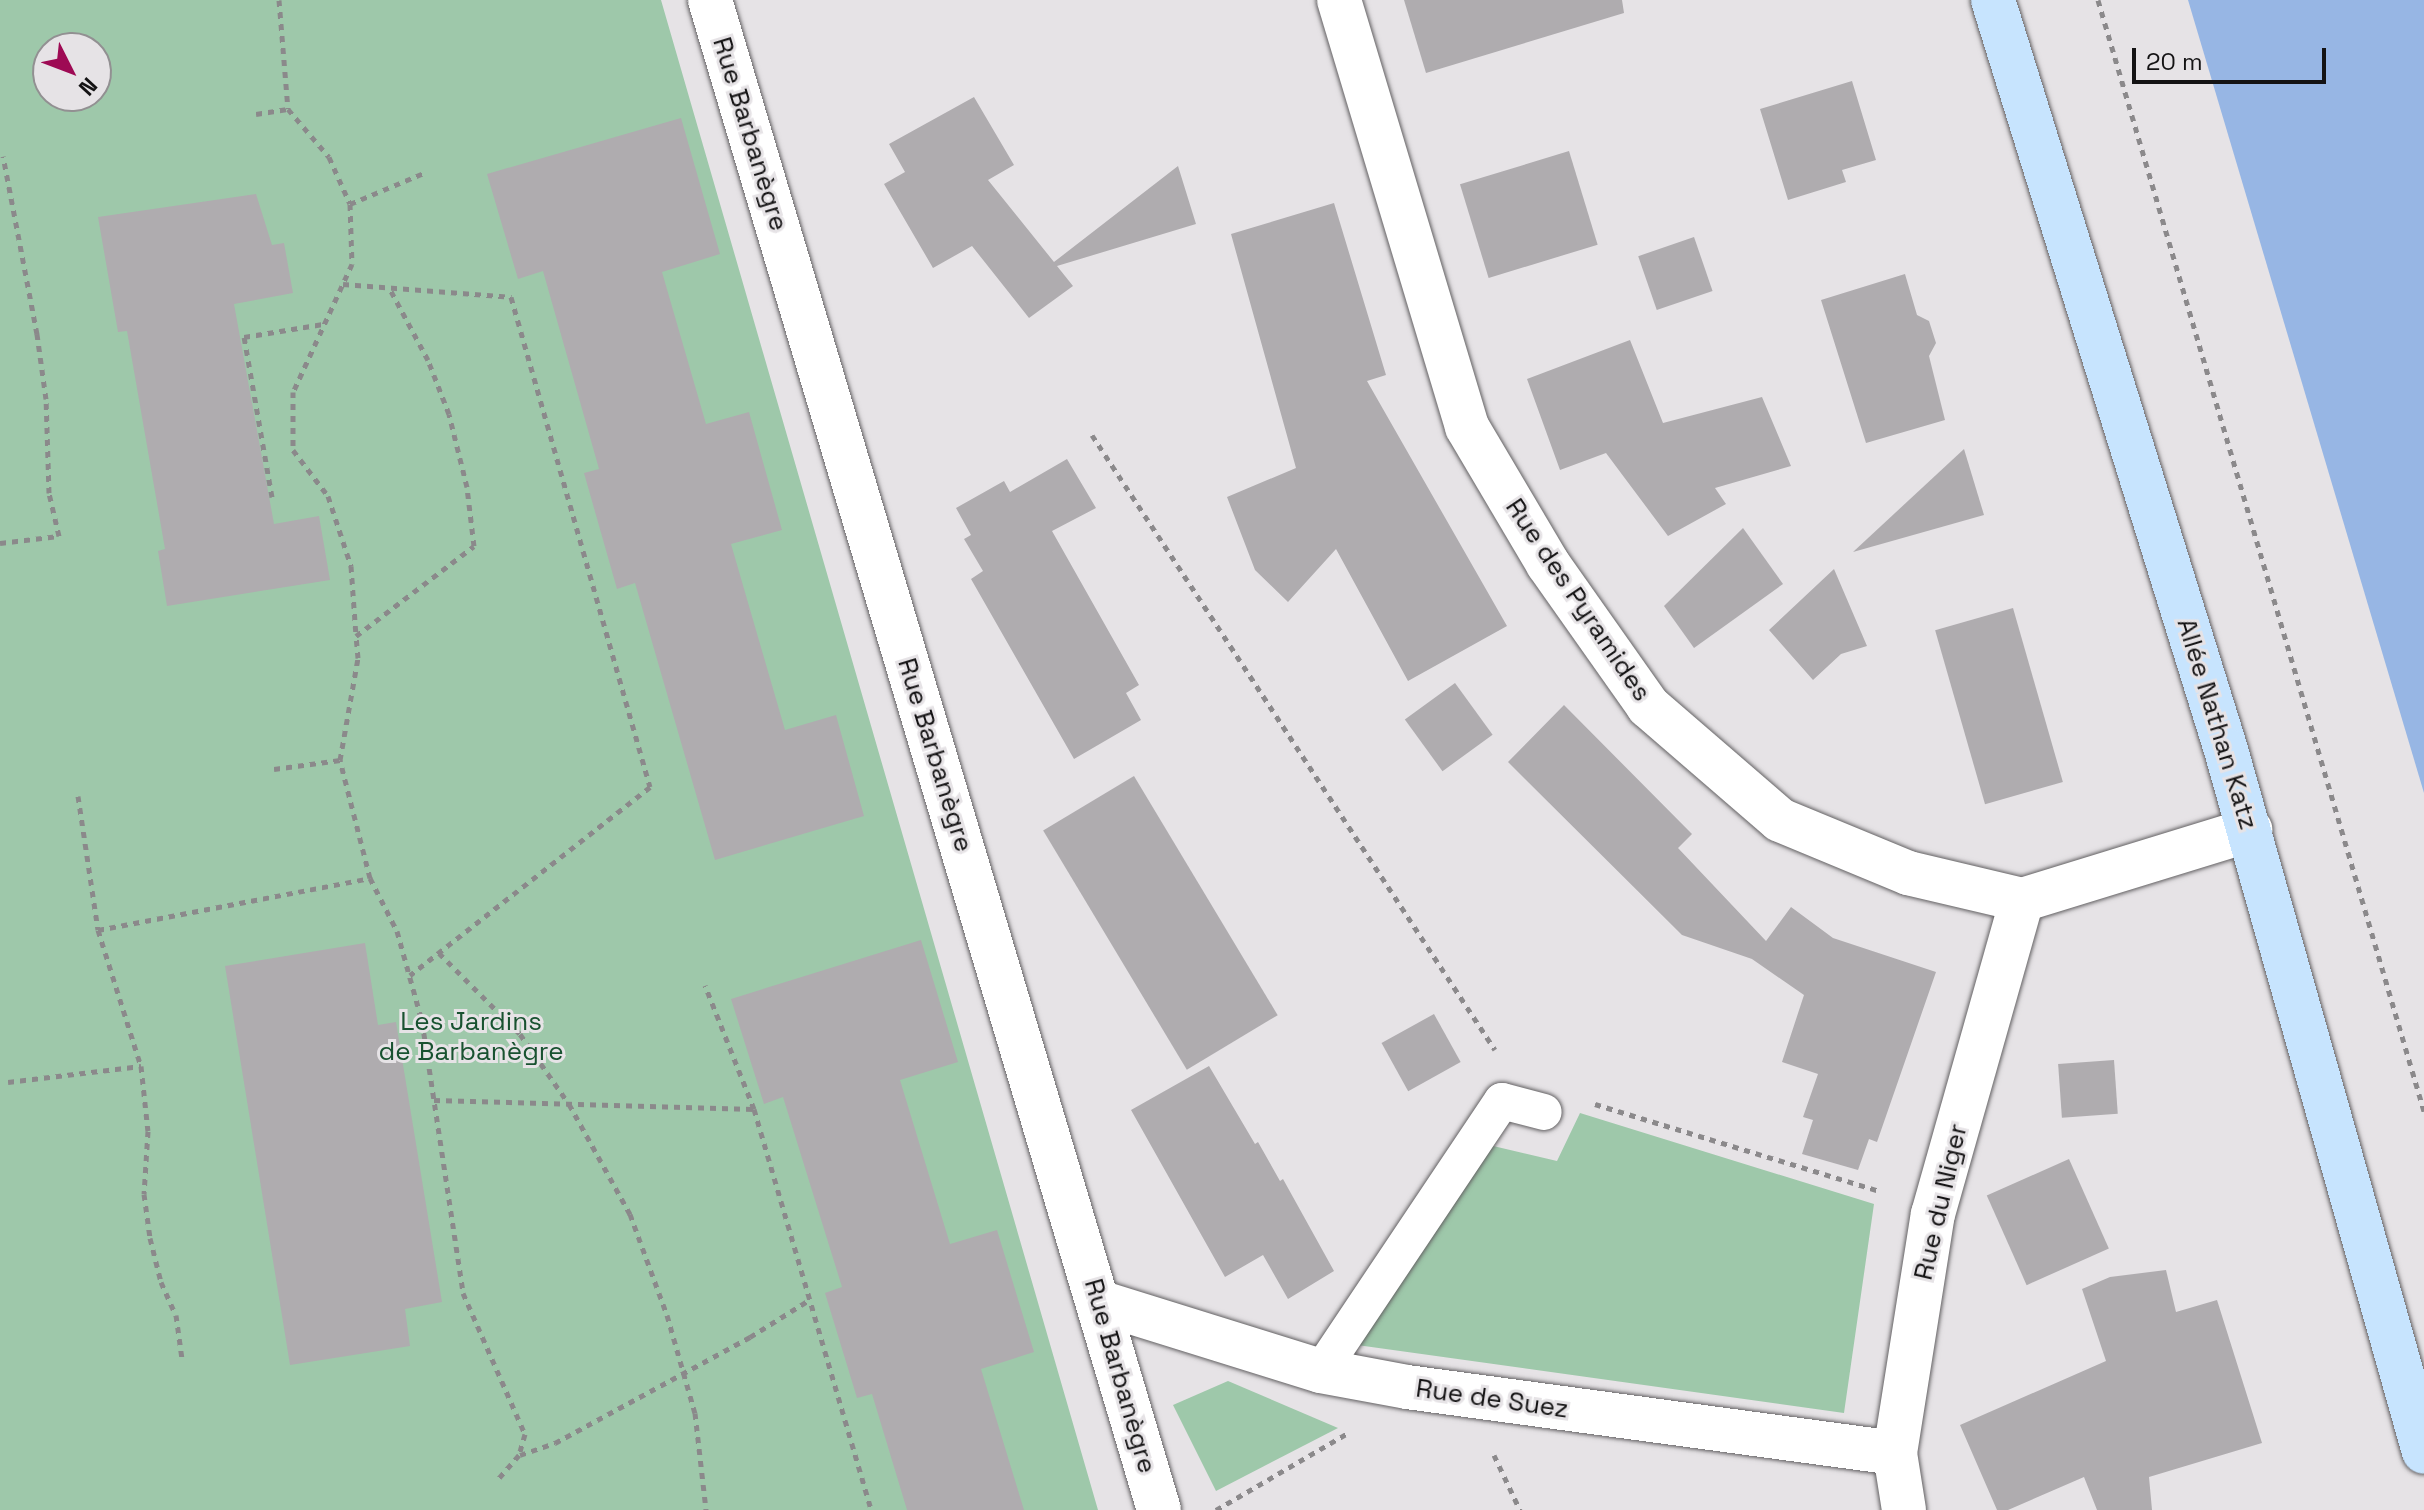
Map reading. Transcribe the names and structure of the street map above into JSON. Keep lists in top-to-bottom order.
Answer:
{
  "streets": {
    "main road": ["Allée Nathan Katz"],
    "street": [
      "Rue Barbanègre",
      "Rue des Pyramides",
      "Rue du Niger",
      "Rue de Suez"
    ]
  },
  "crossings": [
    ["Rue Barbanègre", "Rue de Suez"],
    ["Rue des Pyramides", "Rue du Niger"],
    ["Rue du Niger", "Rue de Suez"]
  ],
  "parks": ["Les Jardins de Barbanègre"],
  "scale_bar": "20 m",
  "north": "bottom right"
}
